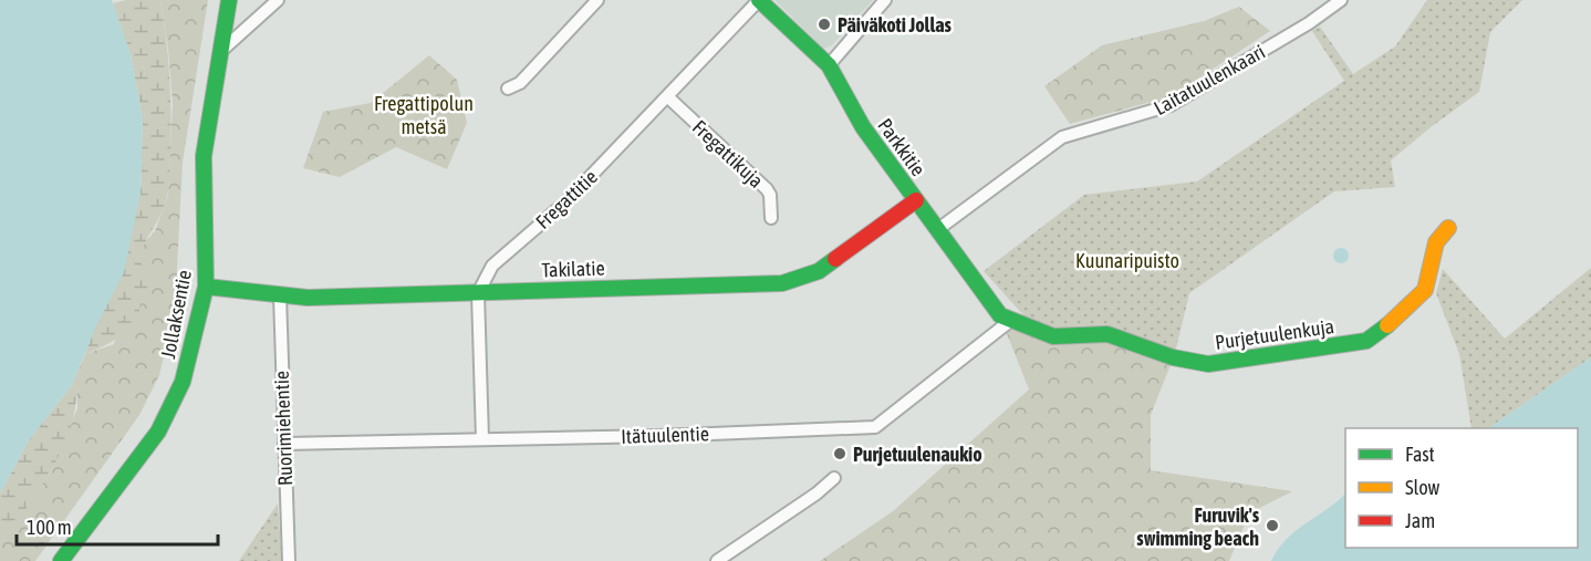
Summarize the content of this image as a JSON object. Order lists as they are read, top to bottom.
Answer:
{
  "streets": {
    "street": [
      "Laitatuulenkaari",
      "Parkkitie",
      "Fregattikuja",
      "Fregattitie",
      "Takilatie",
      "Jollaksentie",
      "Purjetuulenkuja",
      "Ruorimiehentie",
      "Itätuulentie"
    ]
  },
  "crossings": [
    ["Laitatuulenkaari", "Parkkitie"],
    ["Parkkitie", "Fregattitie"],
    ["Parkkitie", "Takilatie"],
    ["Parkkitie", "Purjetuulenkuja"],
    ["Parkkitie", "Itätuulentie"],
    ["Fregattikuja", "Fregattitie"],
    ["Fregattitie", "Takilatie"],
    ["Takilatie", "Jollaksentie"],
    ["Takilatie", "Ruorimiehentie"],
    ["Purjetuulenkuja", "Itätuulentie"],
    ["Ruorimiehentie", "Itätuulentie"]
  ],
  "parks": ["Fregattipolun metsä", "Kuunaripuisto"],
  "places": ["Päiväkoti Jollas", "Purjetuulenaukio", "Furuvik's swimming beach"],
  "legend": ["Fast", "Slow", "Jam"],
  "scale_bar": "100 m"
}
